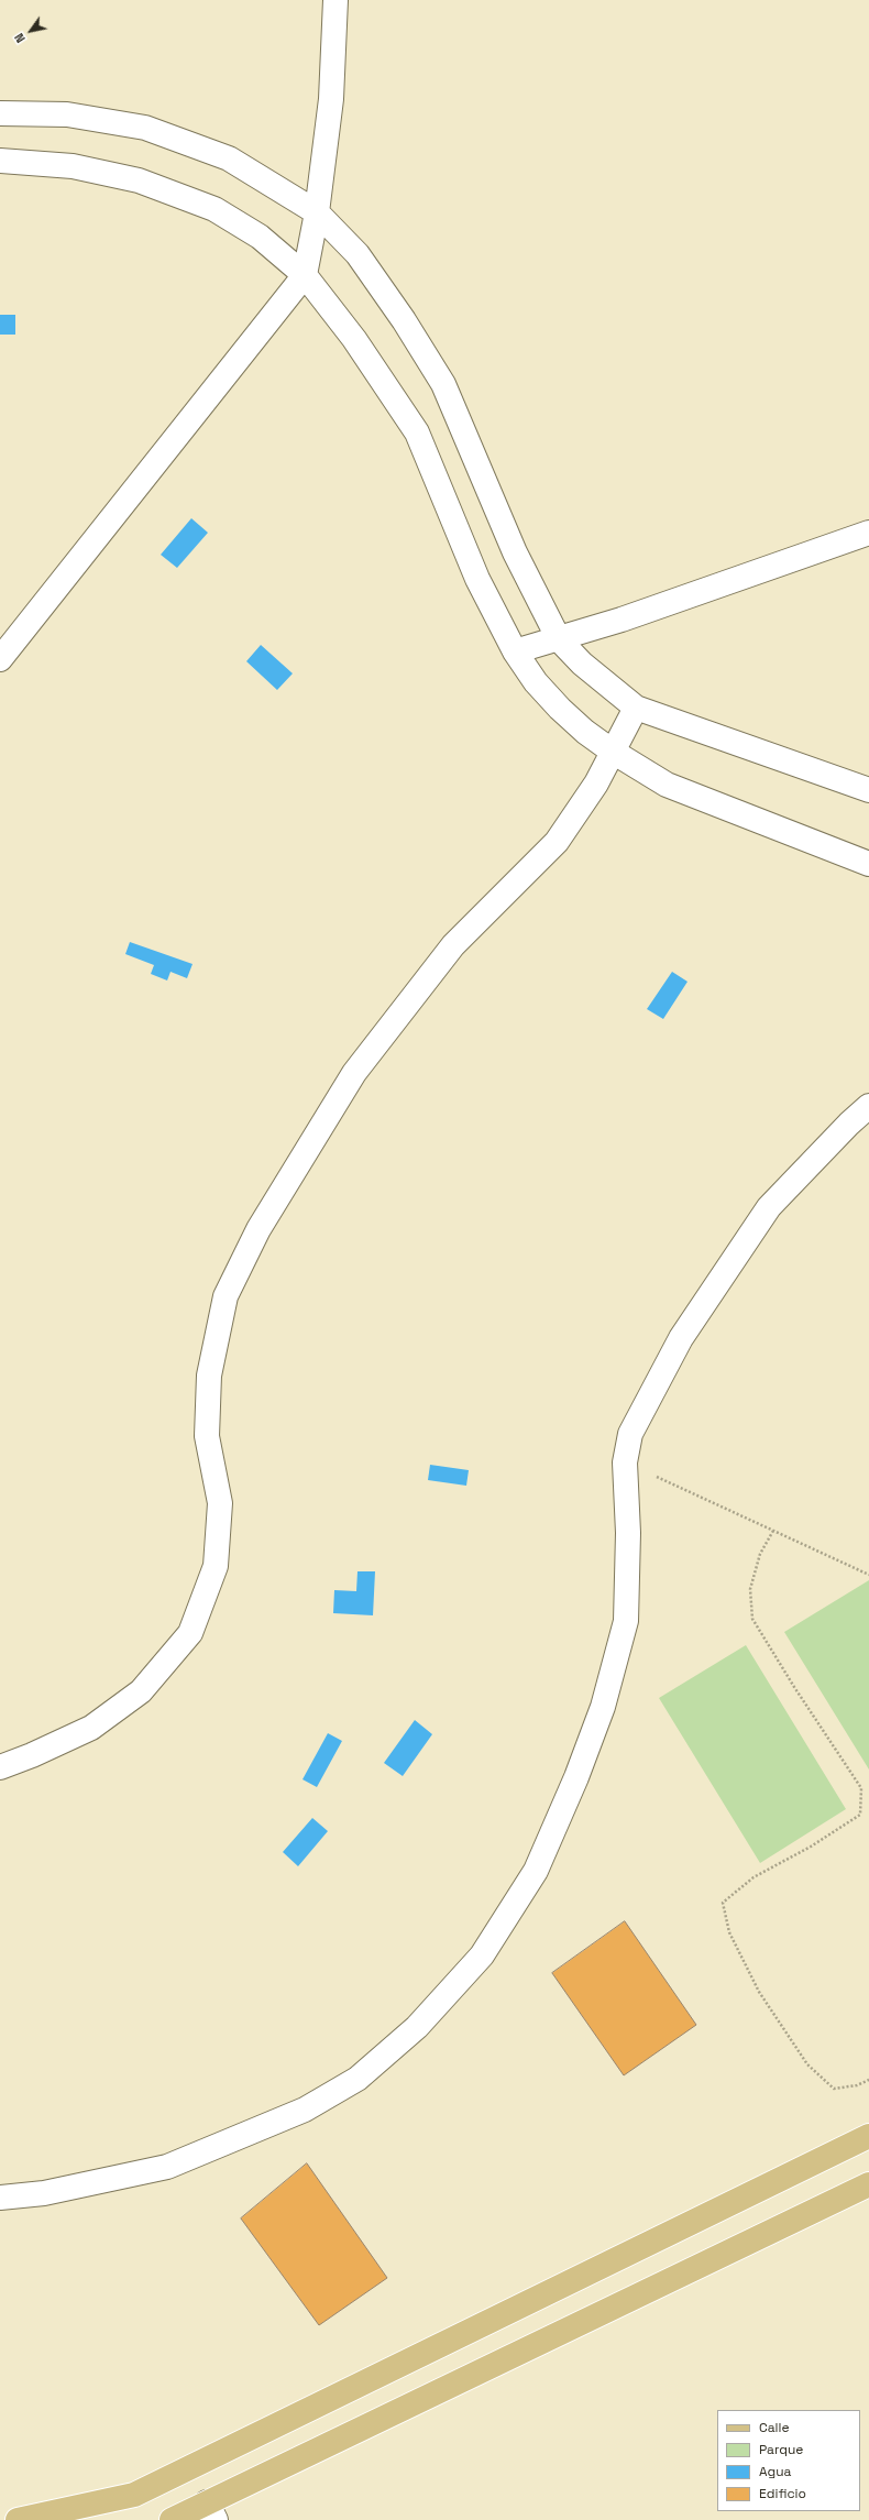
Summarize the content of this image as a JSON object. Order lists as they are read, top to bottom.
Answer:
{
  "legend": [
    "Calle",
    "Parque",
    "Agua",
    "Edificio"
  ],
  "north": "bottom left"
}
